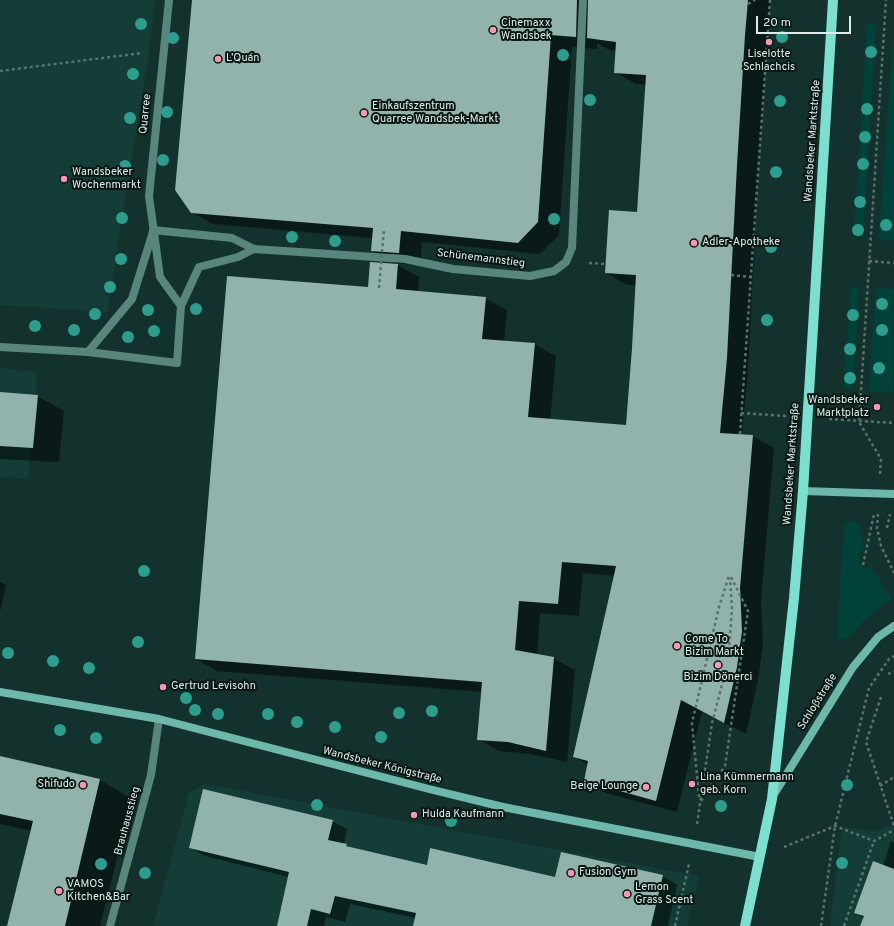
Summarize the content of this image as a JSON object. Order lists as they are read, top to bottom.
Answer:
{
  "streets": {
    "main road": ["Wandsbeker Marktstraße"],
    "street": [
      "Quarree",
      "Schünemannstieg",
      "Schloßstraße",
      "Wandsbeker Königstraße",
      "Brauhausstieg"
    ]
  },
  "crossings": [
    ["Quarree", "Schünemannstieg"],
    ["Wandsbeker Marktstraße", "Schloßstraße"],
    ["Wandsbeker Marktstraße", "Wandsbeker Königstraße"],
    ["Wandsbeker Königstraße", "Brauhausstieg"]
  ],
  "places": [
    "Cinemaxx Wandsbek",
    "Liselotte Schlachcis",
    "L’Quán",
    "Einkaufszentrum Quarree Wandsbek-Markt",
    "Wandsbeker Wochenmarkt",
    "Adler-Apotheke",
    "Wandsbeker Marktplatz",
    "Come To Bizim Markt",
    "Bizim Dönerci",
    "Gertrud Levisohn",
    "Lina Kümmermann geb. Korn",
    "Shifudo",
    "Beige Lounge",
    "Hulda Kaufmann",
    "Fusion Gym",
    "VAMOS Kitchen&Bar",
    "Lemon Grass Scent"
  ],
  "scale_bar": "20 m"
}
